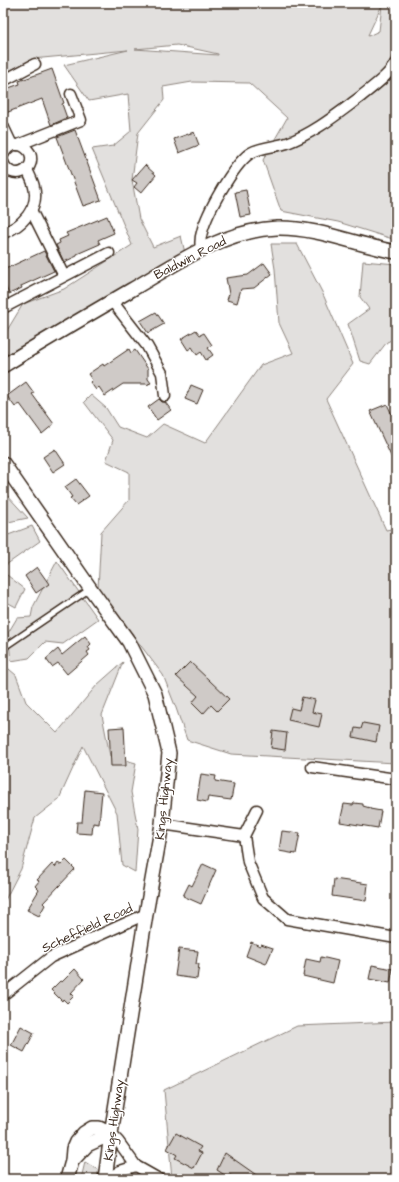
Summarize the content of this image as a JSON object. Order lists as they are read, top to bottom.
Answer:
{
  "streets": {
    "street": ["Baldwin Road", "Kings Highway", "Scheffield Road"]
  },
  "crossings": [
    ["Kings Highway", "Scheffield Road"]
  ]
}
